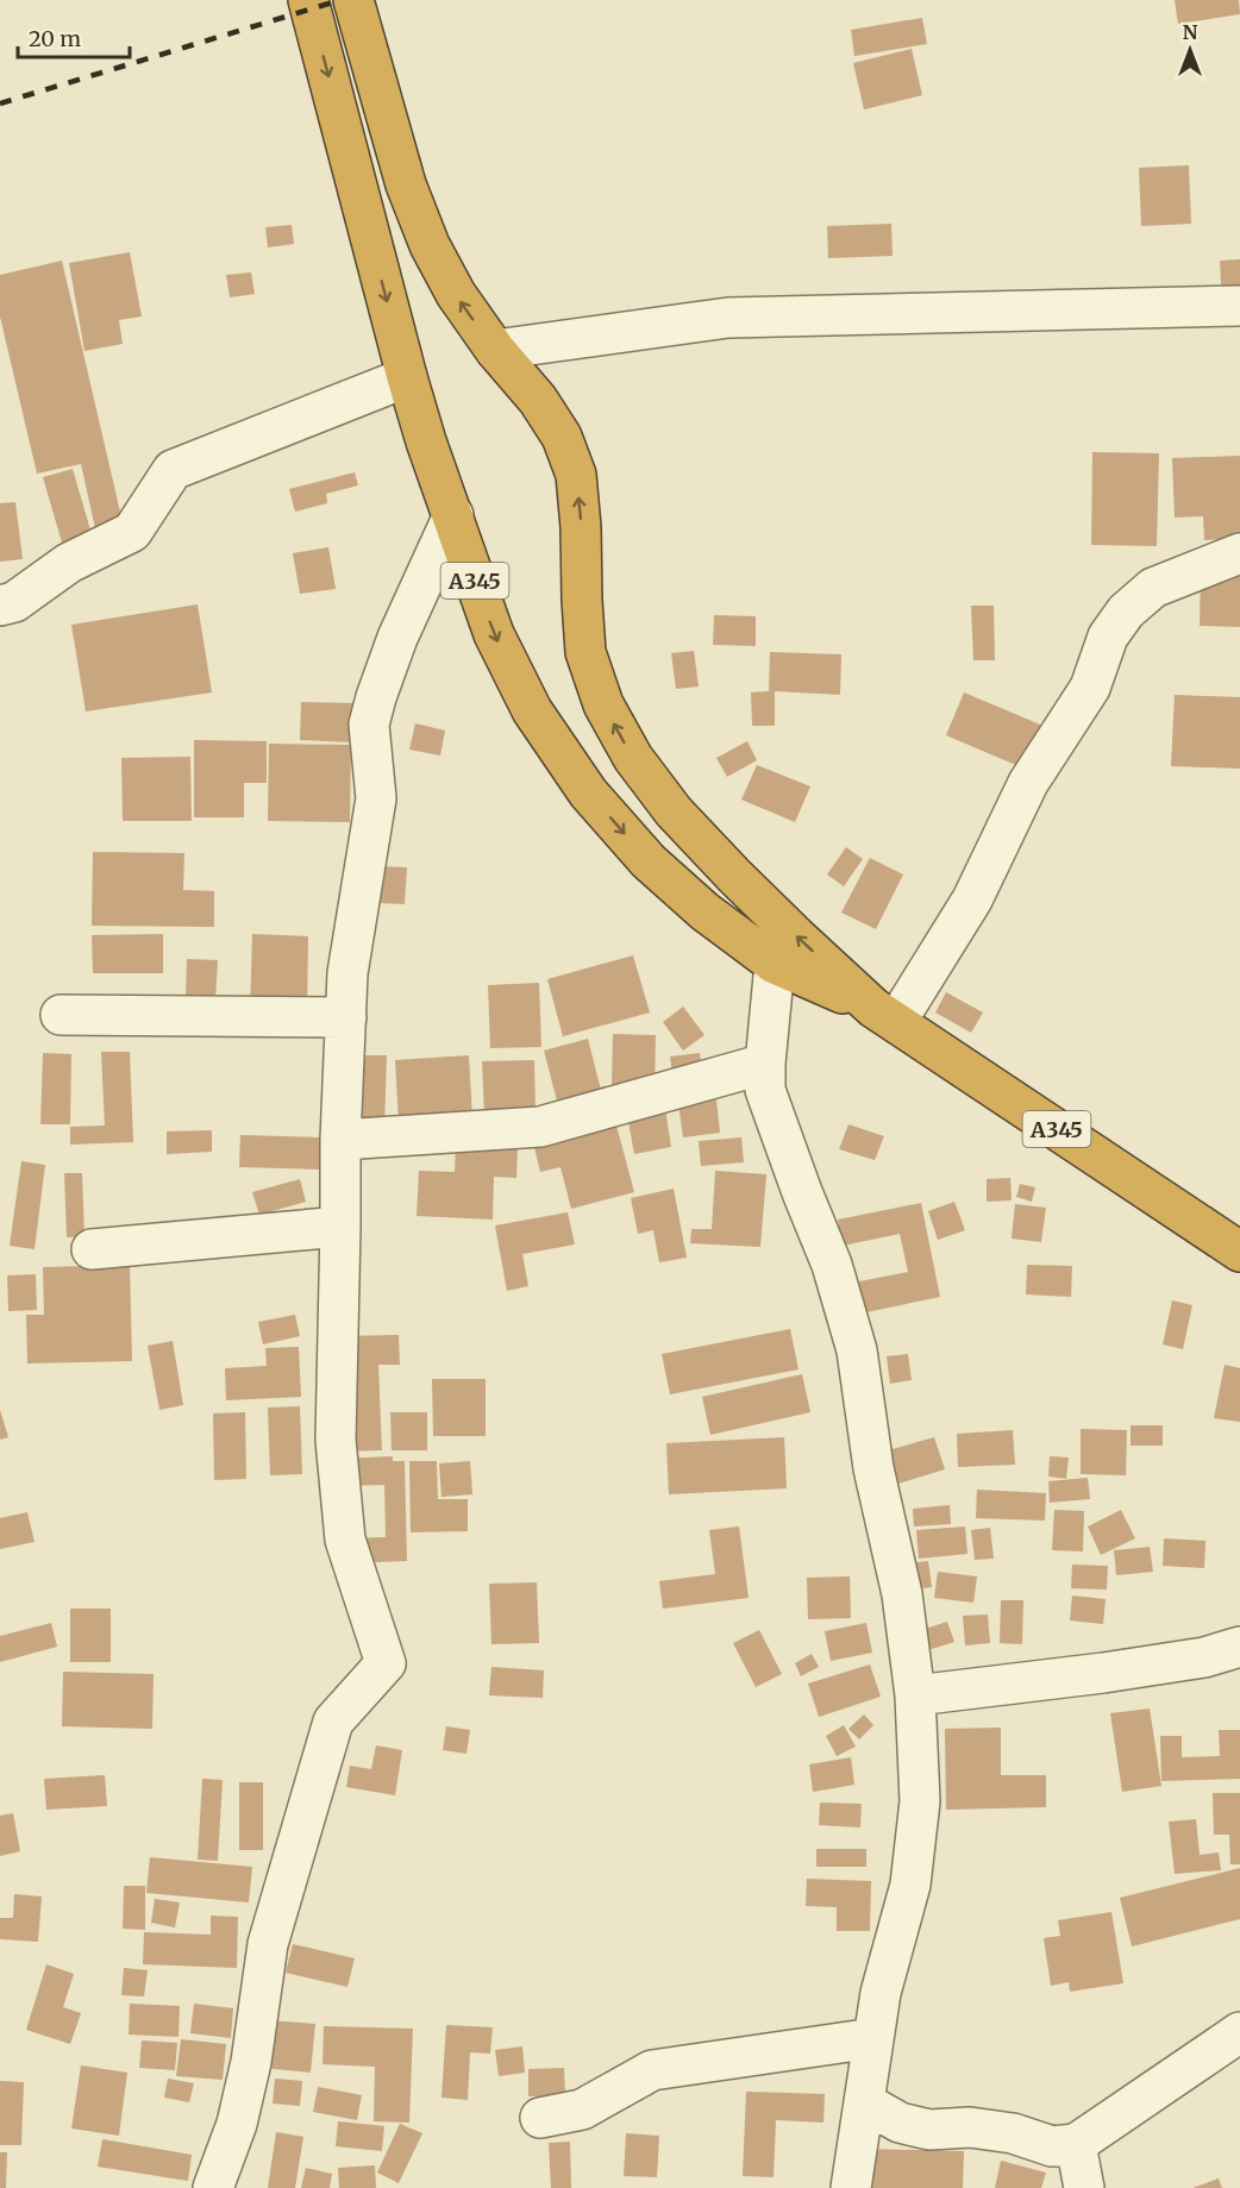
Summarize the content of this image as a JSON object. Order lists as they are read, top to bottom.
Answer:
{
  "streets": {
    "highway": ["A345"]
  },
  "scale_bar": "20 m",
  "north": "top"
}
